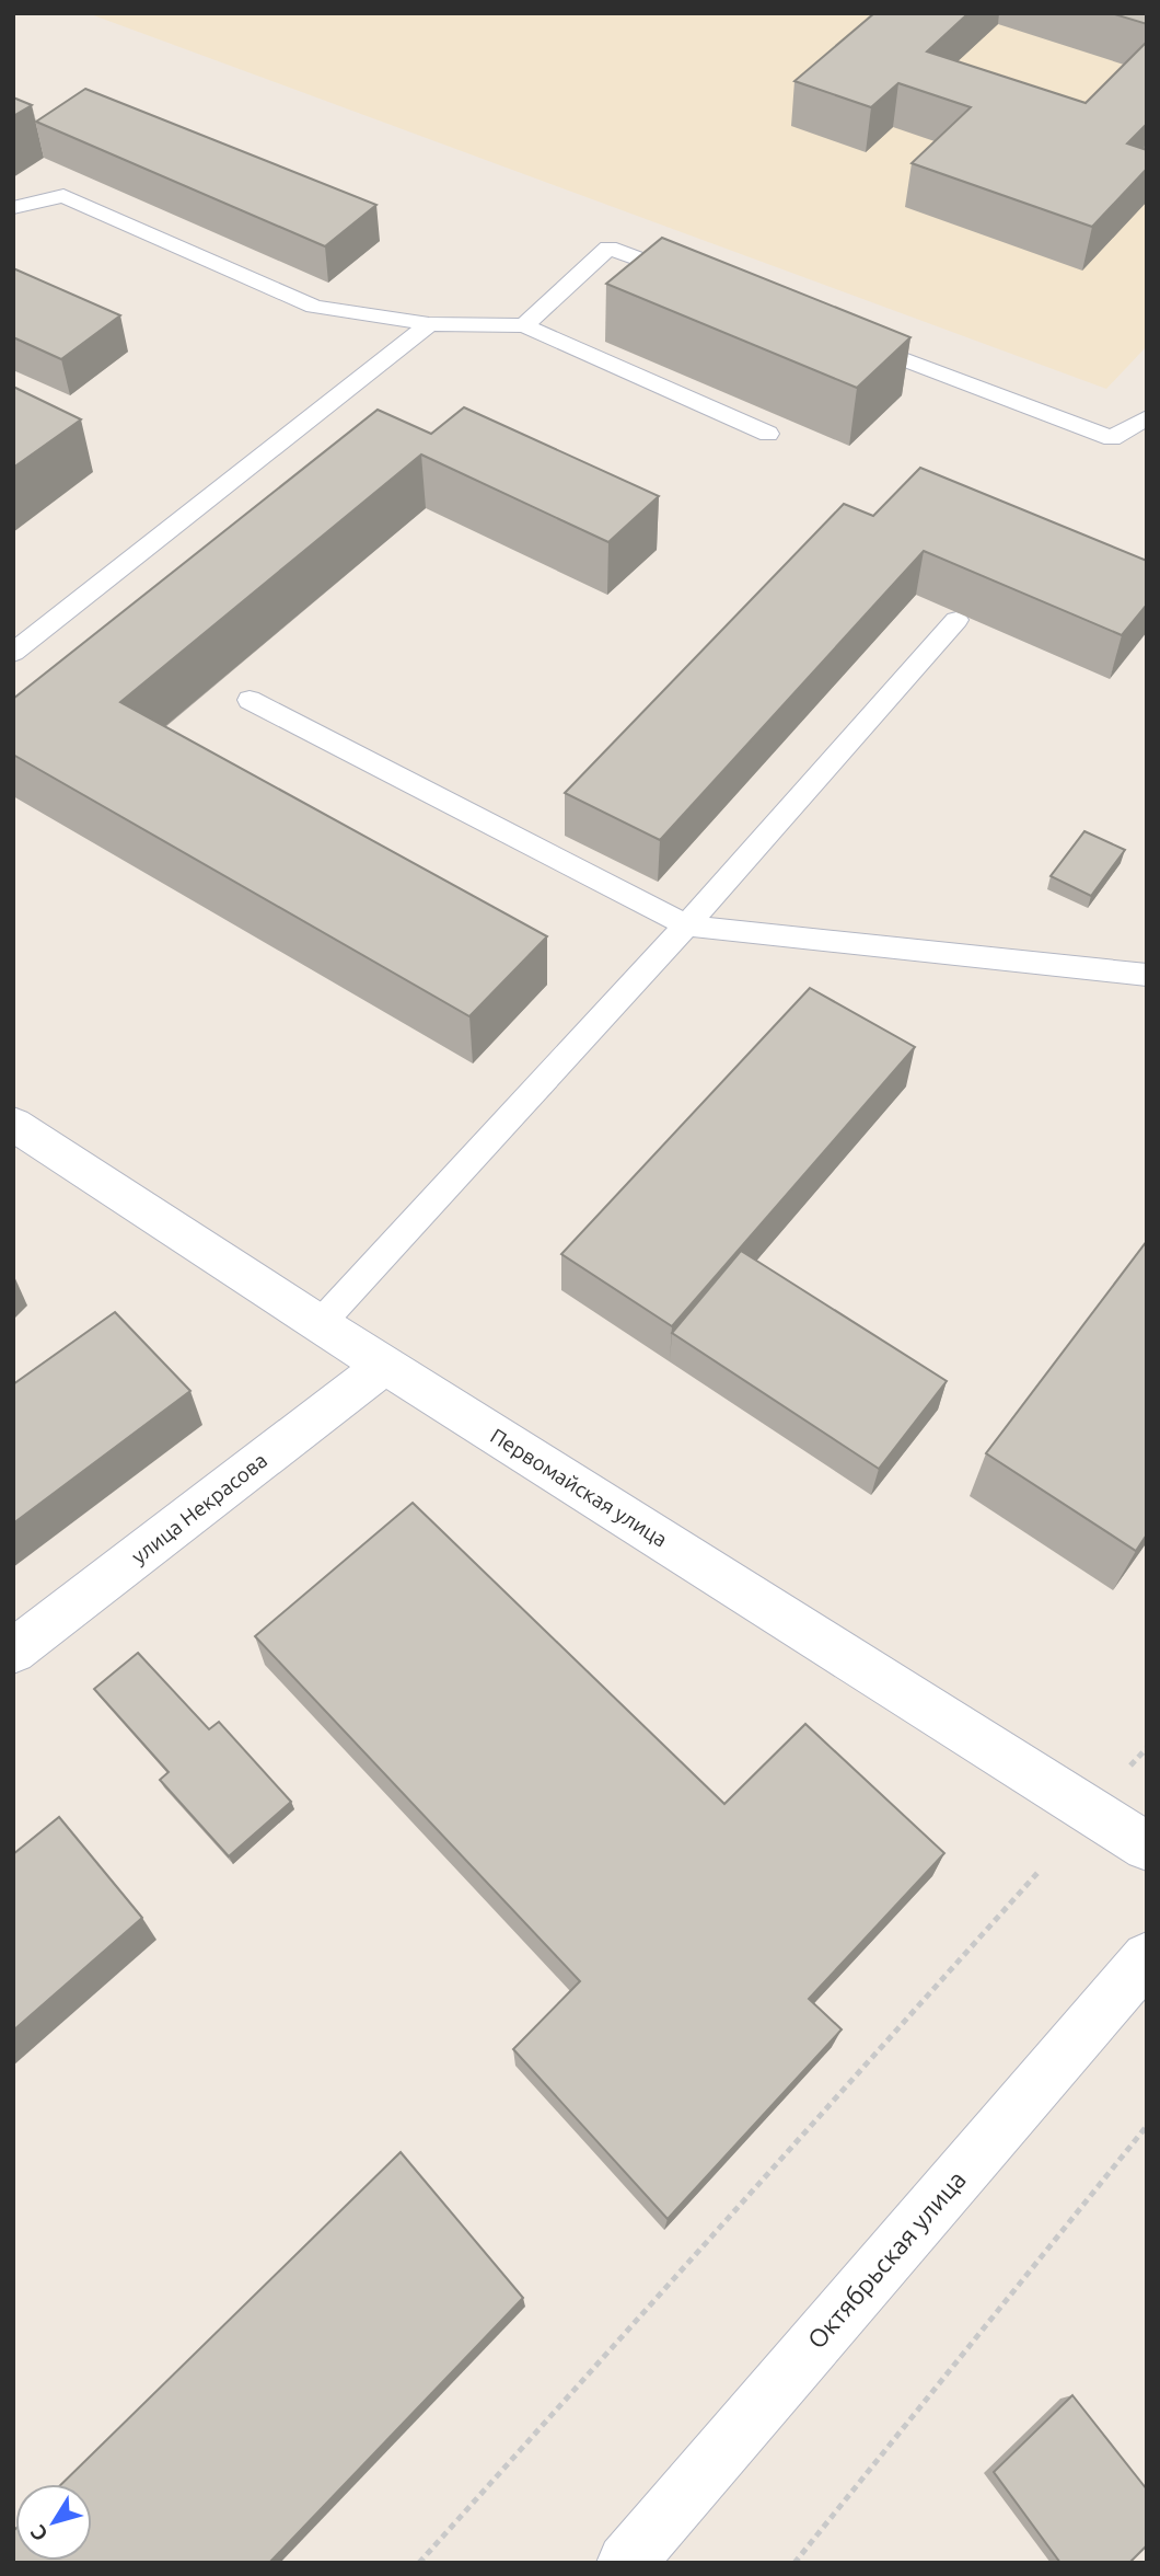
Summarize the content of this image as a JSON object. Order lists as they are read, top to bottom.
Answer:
{
  "streets": {
    "street": ["Первомайская улица", "улица Некрасова", "Октябрьская улица"]
  },
  "crossings": [
    ["Первомайская улица", "улица Некрасова"]
  ],
  "north": "bottom left"
}
